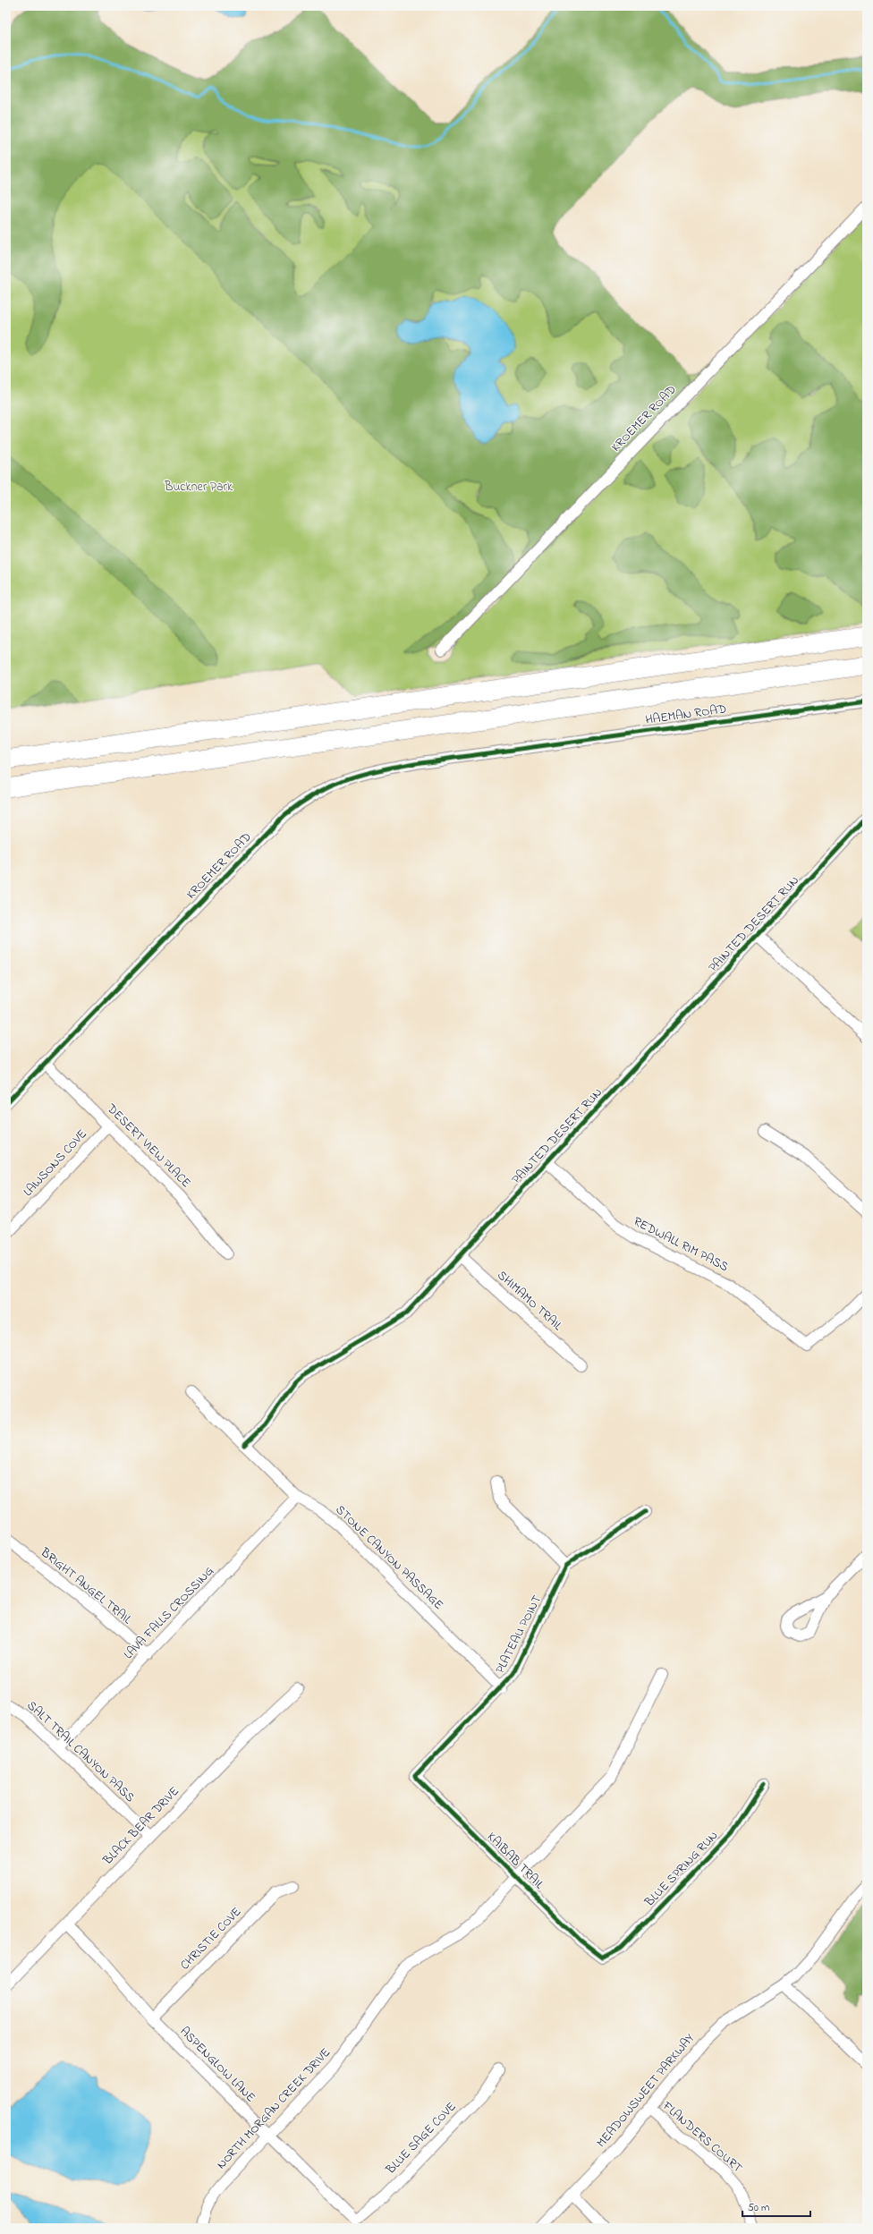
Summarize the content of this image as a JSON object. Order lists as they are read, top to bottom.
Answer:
{
  "streets": {
    "street": [
      "KROEMER ROAD",
      "HAEMAN ROAD",
      "PAINTED DESERT RUN",
      "DESERT VIEW PLACE",
      "LAWSONS COVE",
      "REDWALL RIM PASS",
      "SHIMAMO TRAIL",
      "STONE CANYON PASSAGE",
      "BRIGHT ANGEL TRAIL",
      "LAVA FALLS CROSSING",
      "PLATEAU POINT",
      "SALT TRAIL CANYON PASS",
      "BLACK BEAR DRIVE",
      "KAIBAB TRAIL",
      "BLUE SPRING RUN",
      "CHRISTIE COVE",
      "ASPENGLOW LANE",
      "MEADOWSWEET PARKWAY",
      "NORTH MORGAN CREEK DRIVE",
      "FLANDERS COURT",
      "BLUE SAGE COVE"
    ]
  },
  "crossings": [
    ["KROEMER ROAD", "HAEMAN ROAD"],
    ["KROEMER ROAD", "DESERT VIEW PLACE"],
    ["PAINTED DESERT RUN", "REDWALL RIM PASS"],
    ["PAINTED DESERT RUN", "SHIMAMO TRAIL"],
    ["PAINTED DESERT RUN", "STONE CANYON PASSAGE"],
    ["DESERT VIEW PLACE", "LAWSONS COVE"],
    ["STONE CANYON PASSAGE", "LAVA FALLS CROSSING"],
    ["STONE CANYON PASSAGE", "PLATEAU POINT"],
    ["BRIGHT ANGEL TRAIL", "LAVA FALLS CROSSING"],
    ["LAVA FALLS CROSSING", "SALT TRAIL CANYON PASS"],
    ["PLATEAU POINT", "KAIBAB TRAIL"],
    ["SALT TRAIL CANYON PASS", "BLACK BEAR DRIVE"],
    ["BLACK BEAR DRIVE", "ASPENGLOW LANE"],
    ["KAIBAB TRAIL", "BLUE SPRING RUN"],
    ["KAIBAB TRAIL", "NORTH MORGAN CREEK DRIVE"],
    ["CHRISTIE COVE", "ASPENGLOW LANE"],
    ["ASPENGLOW LANE", "NORTH MORGAN CREEK DRIVE"],
    ["ASPENGLOW LANE", "BLUE SAGE COVE"],
    ["MEADOWSWEET PARKWAY", "FLANDERS COURT"]
  ],
  "parks": ["Buckner Park"],
  "scale_bar": "50 m"
}
